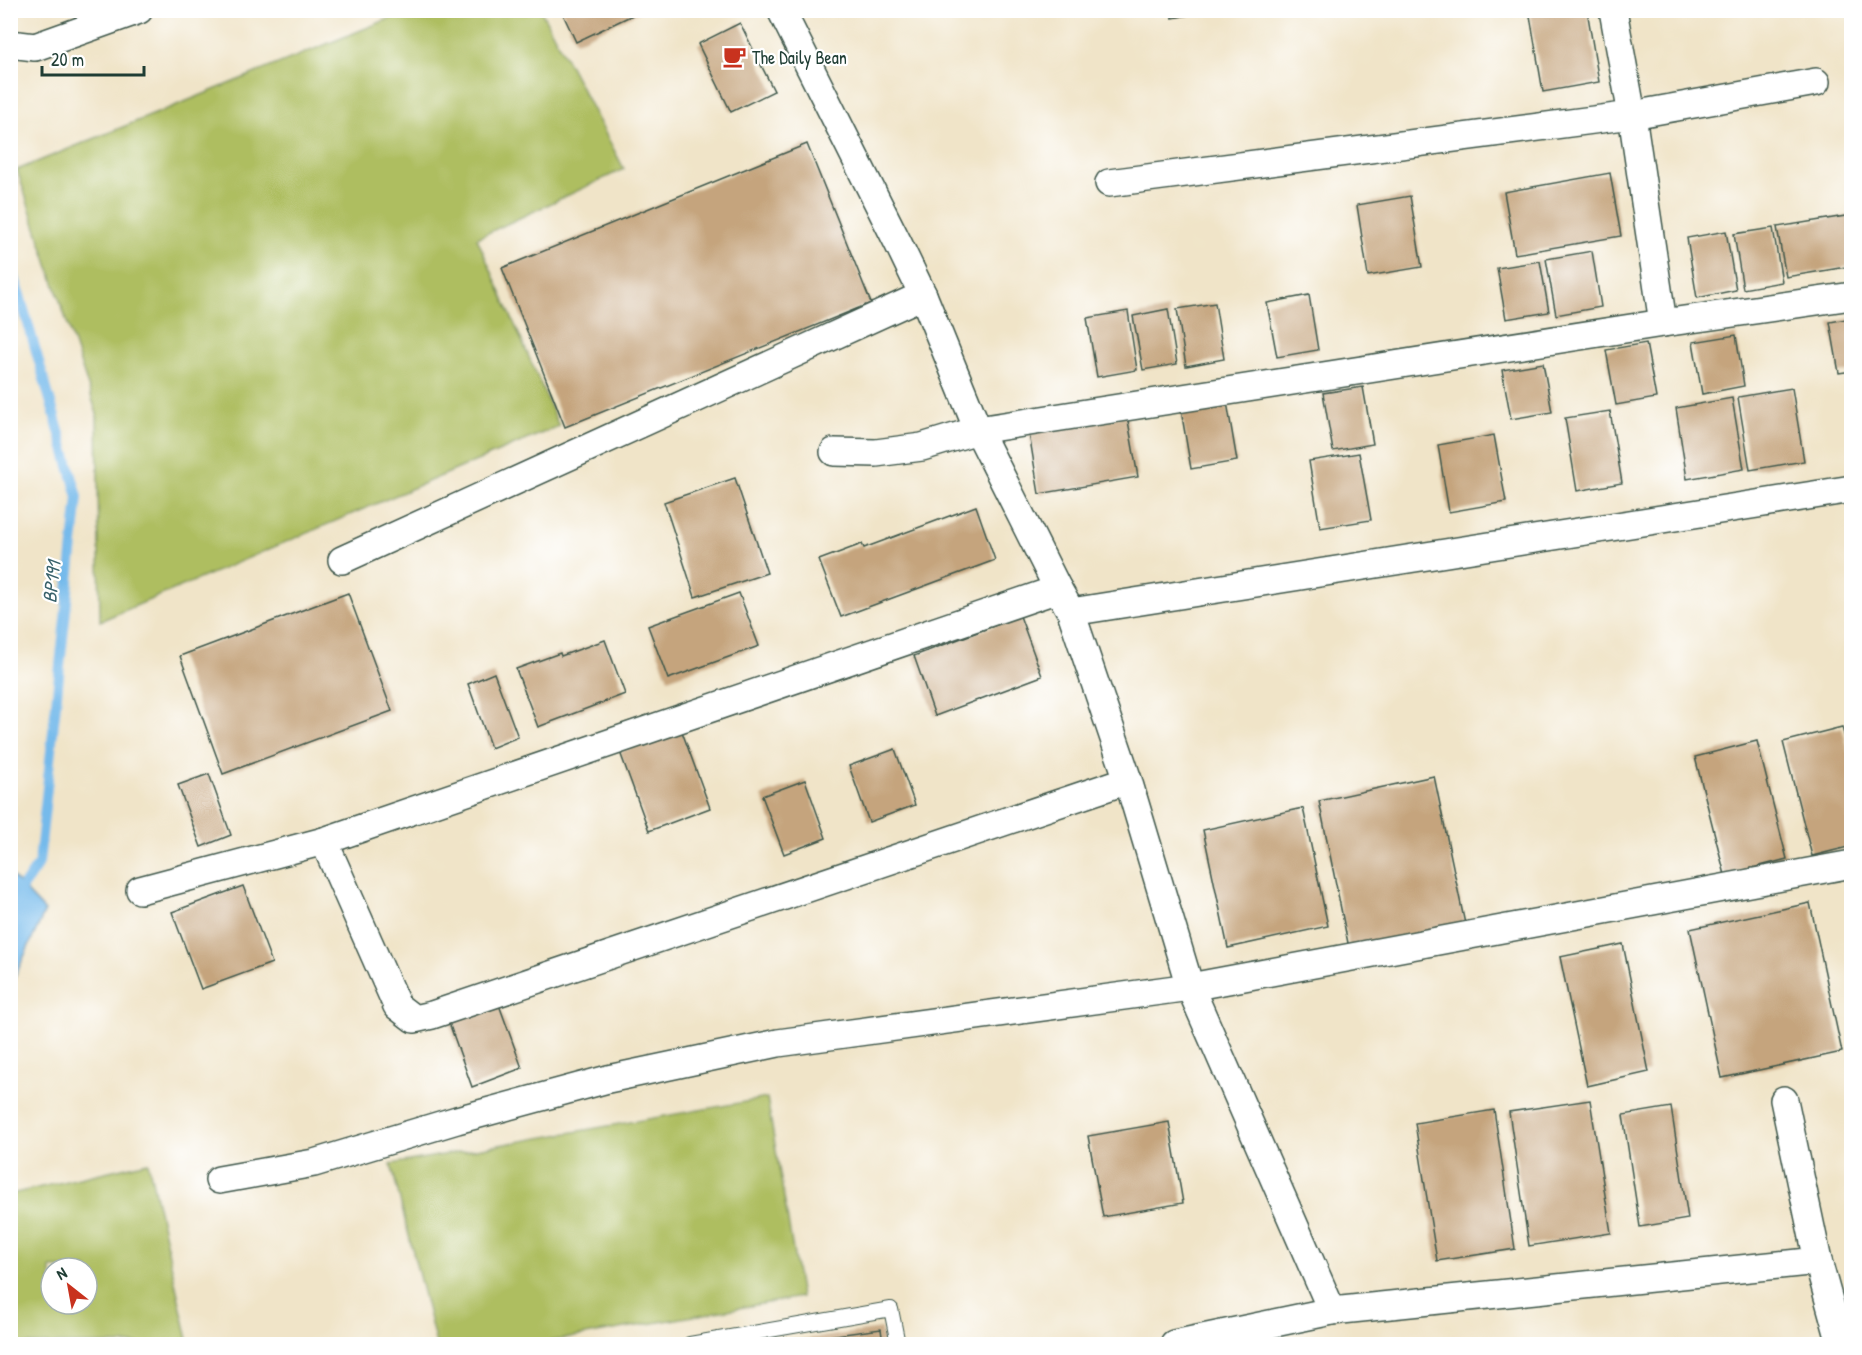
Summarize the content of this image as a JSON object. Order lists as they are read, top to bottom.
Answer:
{
  "water": ["BP191"],
  "places": {
    "cafe": ["The Daily Bean"]
  },
  "scale_bar": "20 m",
  "north": "top left"
}
